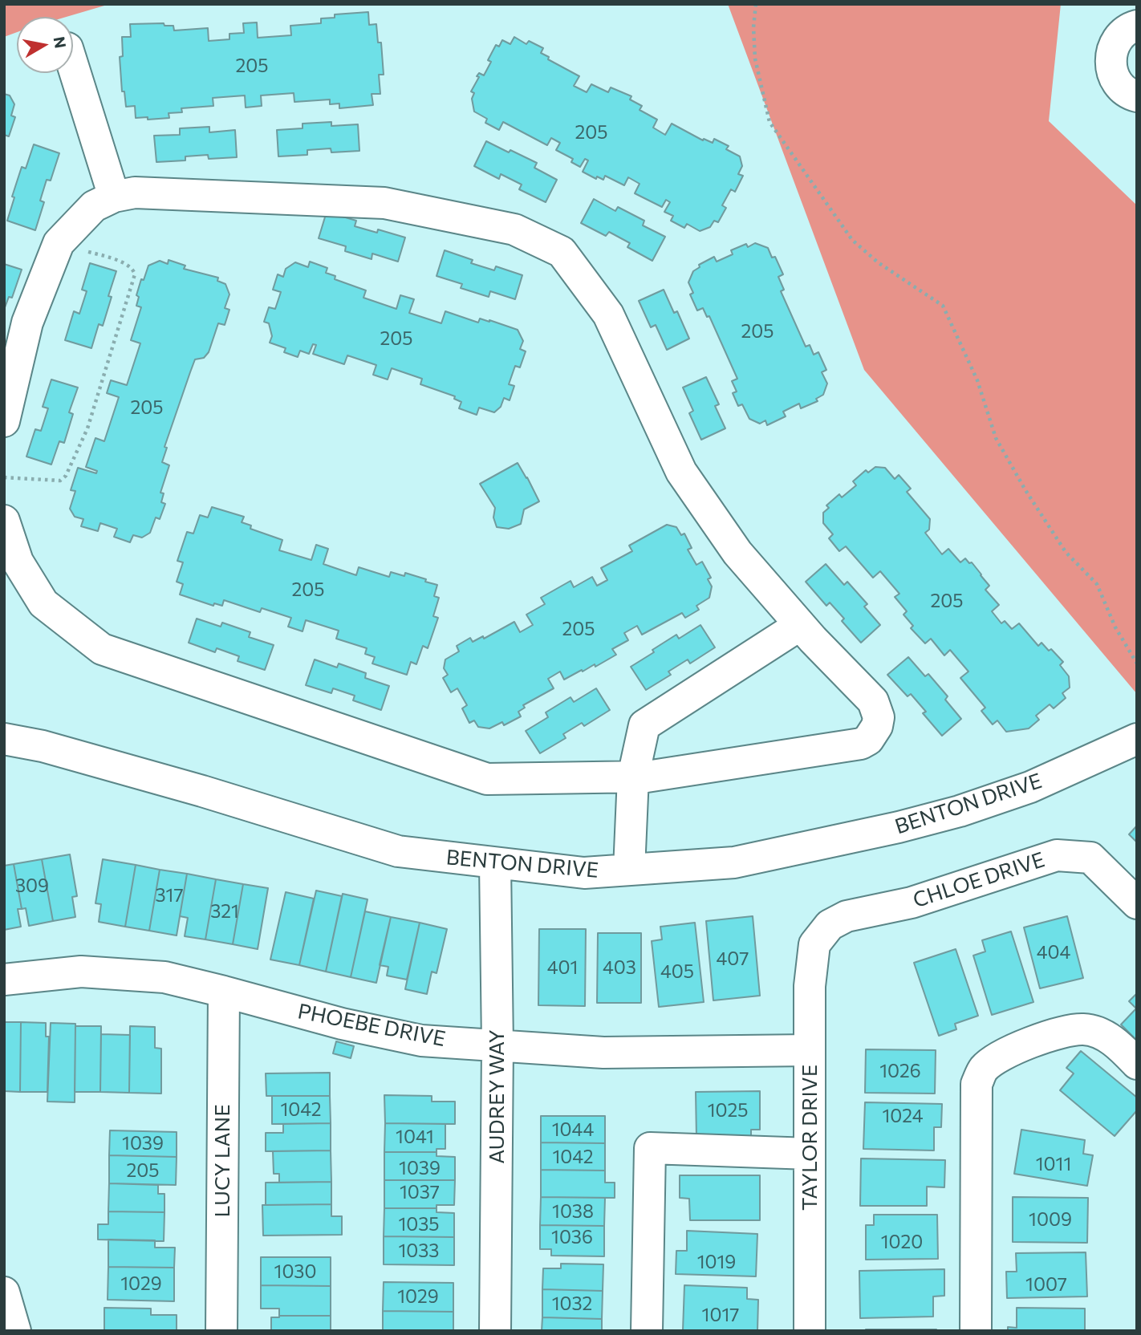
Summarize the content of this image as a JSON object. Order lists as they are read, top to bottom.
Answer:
{
  "streets": {
    "street": [
      "BENTON DRIVE",
      "CHLOE DRIVE",
      "PHOEBE DRIVE",
      "AUDREY WAY",
      "TAYLOR DRIVE",
      "LUCY LANE"
    ]
  },
  "crossings": [
    ["BENTON DRIVE", "AUDREY WAY"],
    ["CHLOE DRIVE", "TAYLOR DRIVE"],
    ["PHOEBE DRIVE", "AUDREY WAY"],
    ["PHOEBE DRIVE", "TAYLOR DRIVE"],
    ["PHOEBE DRIVE", "LUCY LANE"]
  ],
  "house_numbers": [
    "205",
    "205",
    "205",
    "205",
    "205",
    "205",
    "205",
    "205",
    "309",
    "317",
    "321",
    "404",
    "407",
    "401",
    "403",
    "405",
    "1026",
    "1042",
    "1025",
    "1024",
    "1044",
    "1041",
    "1039",
    "1042",
    "1011",
    "1039",
    "205",
    "1037",
    "1038",
    "1009",
    "1035",
    "1036",
    "1020",
    "1033",
    "1019",
    "1030",
    "1029",
    "1007",
    "1029",
    "1032",
    "1017"
  ],
  "north": "right"
}
